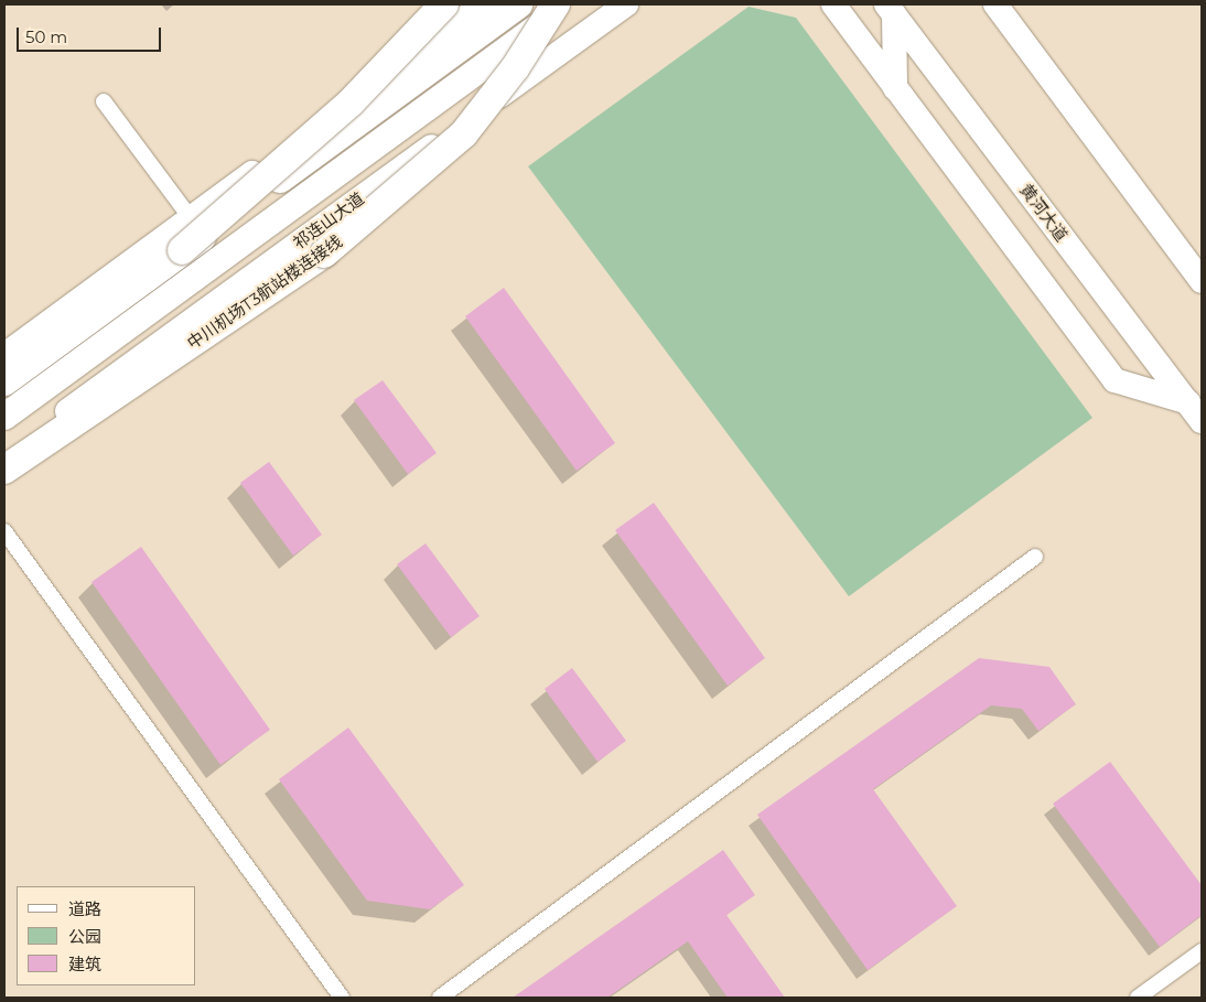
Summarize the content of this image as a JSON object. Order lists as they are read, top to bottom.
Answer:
{
  "streets": {
    "highway": ["中川机场T3航站楼连接线"],
    "main road": ["黄河大道", "祁连山大道"]
  },
  "legend": ["道路", "公园", "建筑"],
  "scale_bar": "50 m"
}
